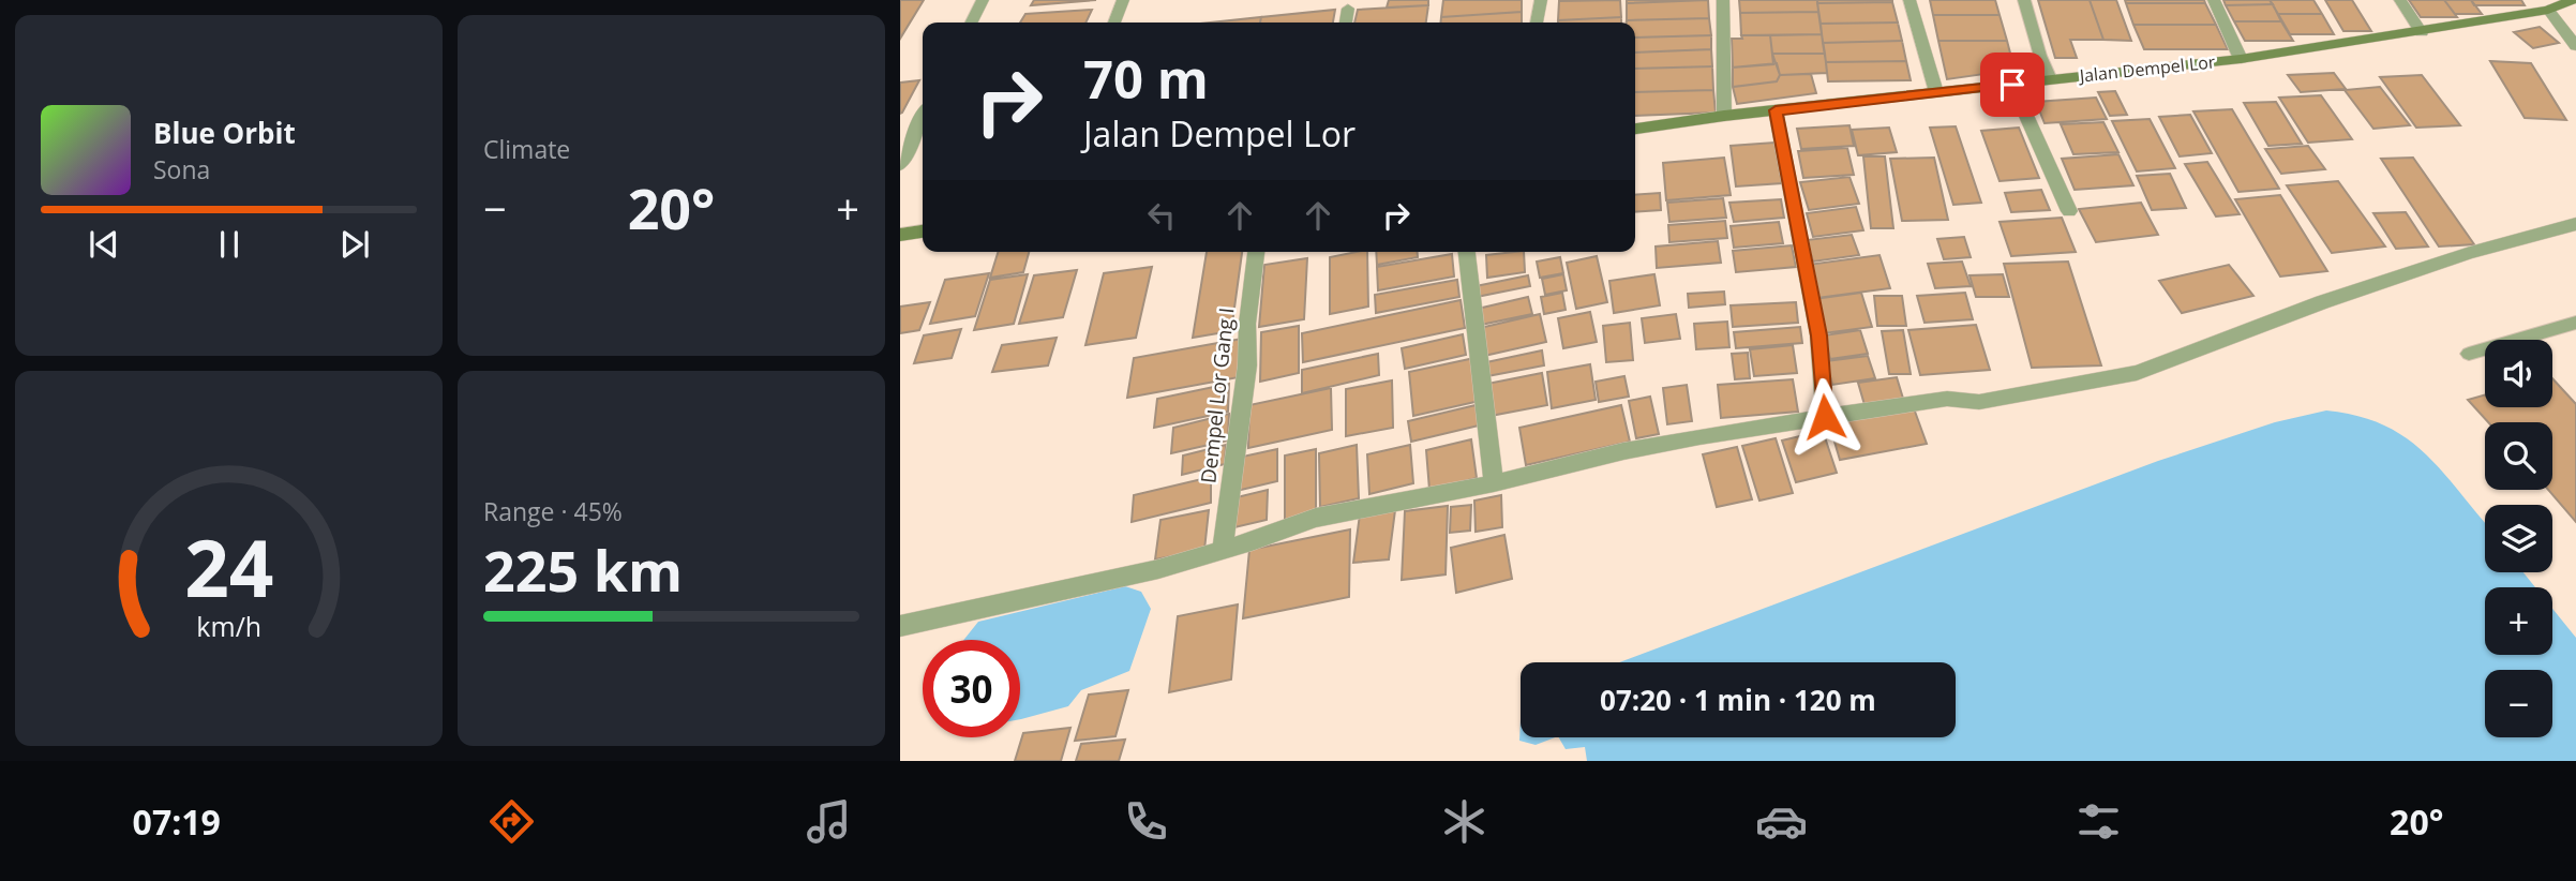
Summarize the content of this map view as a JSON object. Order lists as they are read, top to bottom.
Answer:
{
  "streets": {
    "street": ["Jalan Dempel Lor", "Dempel Lor Gang I"]
  },
  "page": {
    "tile": [
      "Climate",
      ["Range · 45%", "225 km"]
    ],
    "turn": ["70 m", "Jalan Dempel Lor"],
    "song": ["Blue Orbit", "Sona"],
    "heat": ["−", "20°", "+"],
    "map_buttons": ["+", "−"],
    "limit": "30",
    "trip": "07:20 · 1 min · 120 m",
    "tabs": ["07:19", "20°"],
    "gauge": ["24", "km/h"]
  }
}
